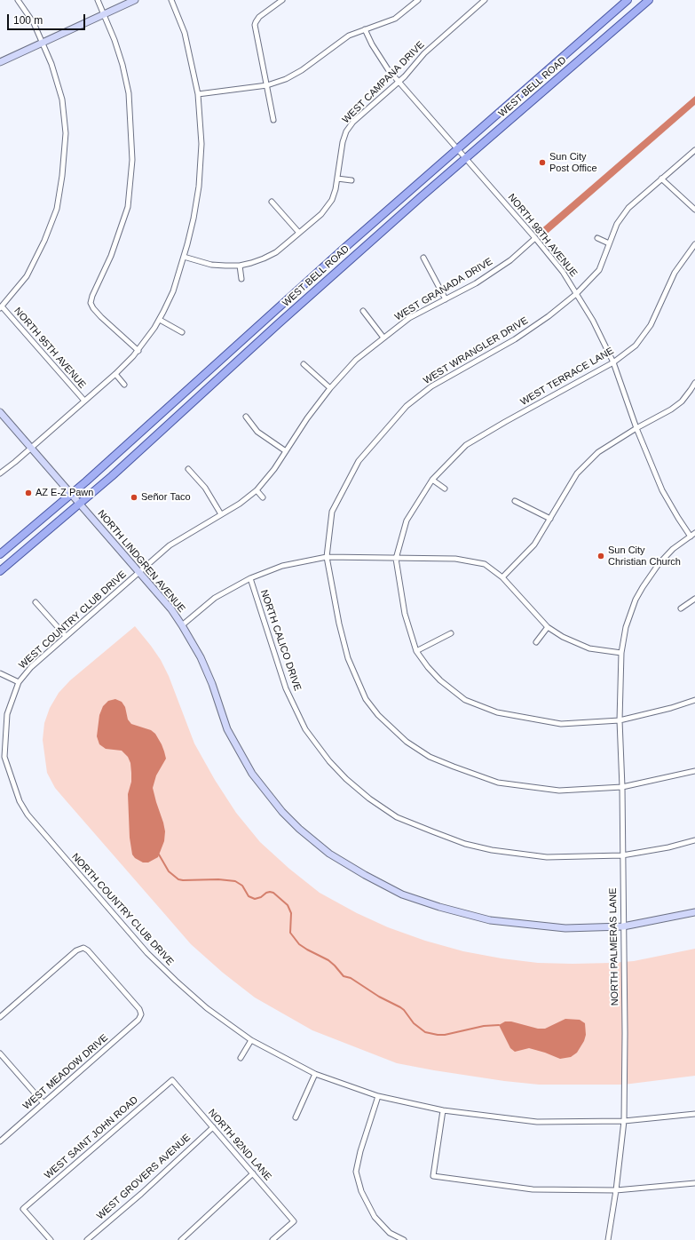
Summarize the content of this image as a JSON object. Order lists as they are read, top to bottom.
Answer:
{
  "streets": {
    "main road": ["WEST BELL ROAD"],
    "street": [
      "WEST CAMPANA DRIVE",
      "NORTH 98TH AVENUE",
      "WEST GRANADA DRIVE",
      "NORTH 95TH AVENUE",
      "WEST WRANGLER DRIVE",
      "WEST TERRACE LANE",
      "NORTH LINDGREN AVENUE",
      "WEST COUNTRY CLUB DRIVE",
      "NORTH CALICO DRIVE",
      "NORTH COUNTRY CLUB DRIVE",
      "NORTH PALMERAS LANE",
      "WEST MEADOW DRIVE",
      "WEST SAINT JOHN ROAD",
      "NORTH 92ND LANE",
      "WEST GROVERS AVENUE"
    ]
  },
  "crossings": [
    ["WEST CAMPANA DRIVE", "NORTH 98TH AVENUE"],
    ["WEST BELL ROAD", "NORTH 98TH AVENUE"],
    ["WEST BELL ROAD", "NORTH LINDGREN AVENUE"],
    ["NORTH 98TH AVENUE", "WEST GRANADA DRIVE"],
    ["NORTH 98TH AVENUE", "WEST WRANGLER DRIVE"],
    ["NORTH 98TH AVENUE", "WEST TERRACE LANE"],
    ["NORTH 98TH AVENUE", "NORTH PALMERAS LANE"],
    ["WEST GRANADA DRIVE", "NORTH LINDGREN AVENUE"],
    ["WEST GRANADA DRIVE", "WEST COUNTRY CLUB DRIVE"],
    ["WEST WRANGLER DRIVE", "NORTH PALMERAS LANE"],
    ["NORTH LINDGREN AVENUE", "WEST COUNTRY CLUB DRIVE"],
    ["NORTH LINDGREN AVENUE", "NORTH PALMERAS LANE"],
    ["WEST COUNTRY CLUB DRIVE", "NORTH COUNTRY CLUB DRIVE"],
    ["NORTH CALICO DRIVE", "NORTH PALMERAS LANE"],
    ["NORTH COUNTRY CLUB DRIVE", "NORTH PALMERAS LANE"],
    ["WEST SAINT JOHN ROAD", "NORTH 92ND LANE"],
    ["NORTH 92ND LANE", "WEST GROVERS AVENUE"]
  ],
  "places": [
    "Sun City Post Office",
    "AZ E-Z Pawn",
    "Señor Taco",
    "Sun City Christian Church"
  ],
  "scale_bar": "100 m"
}
